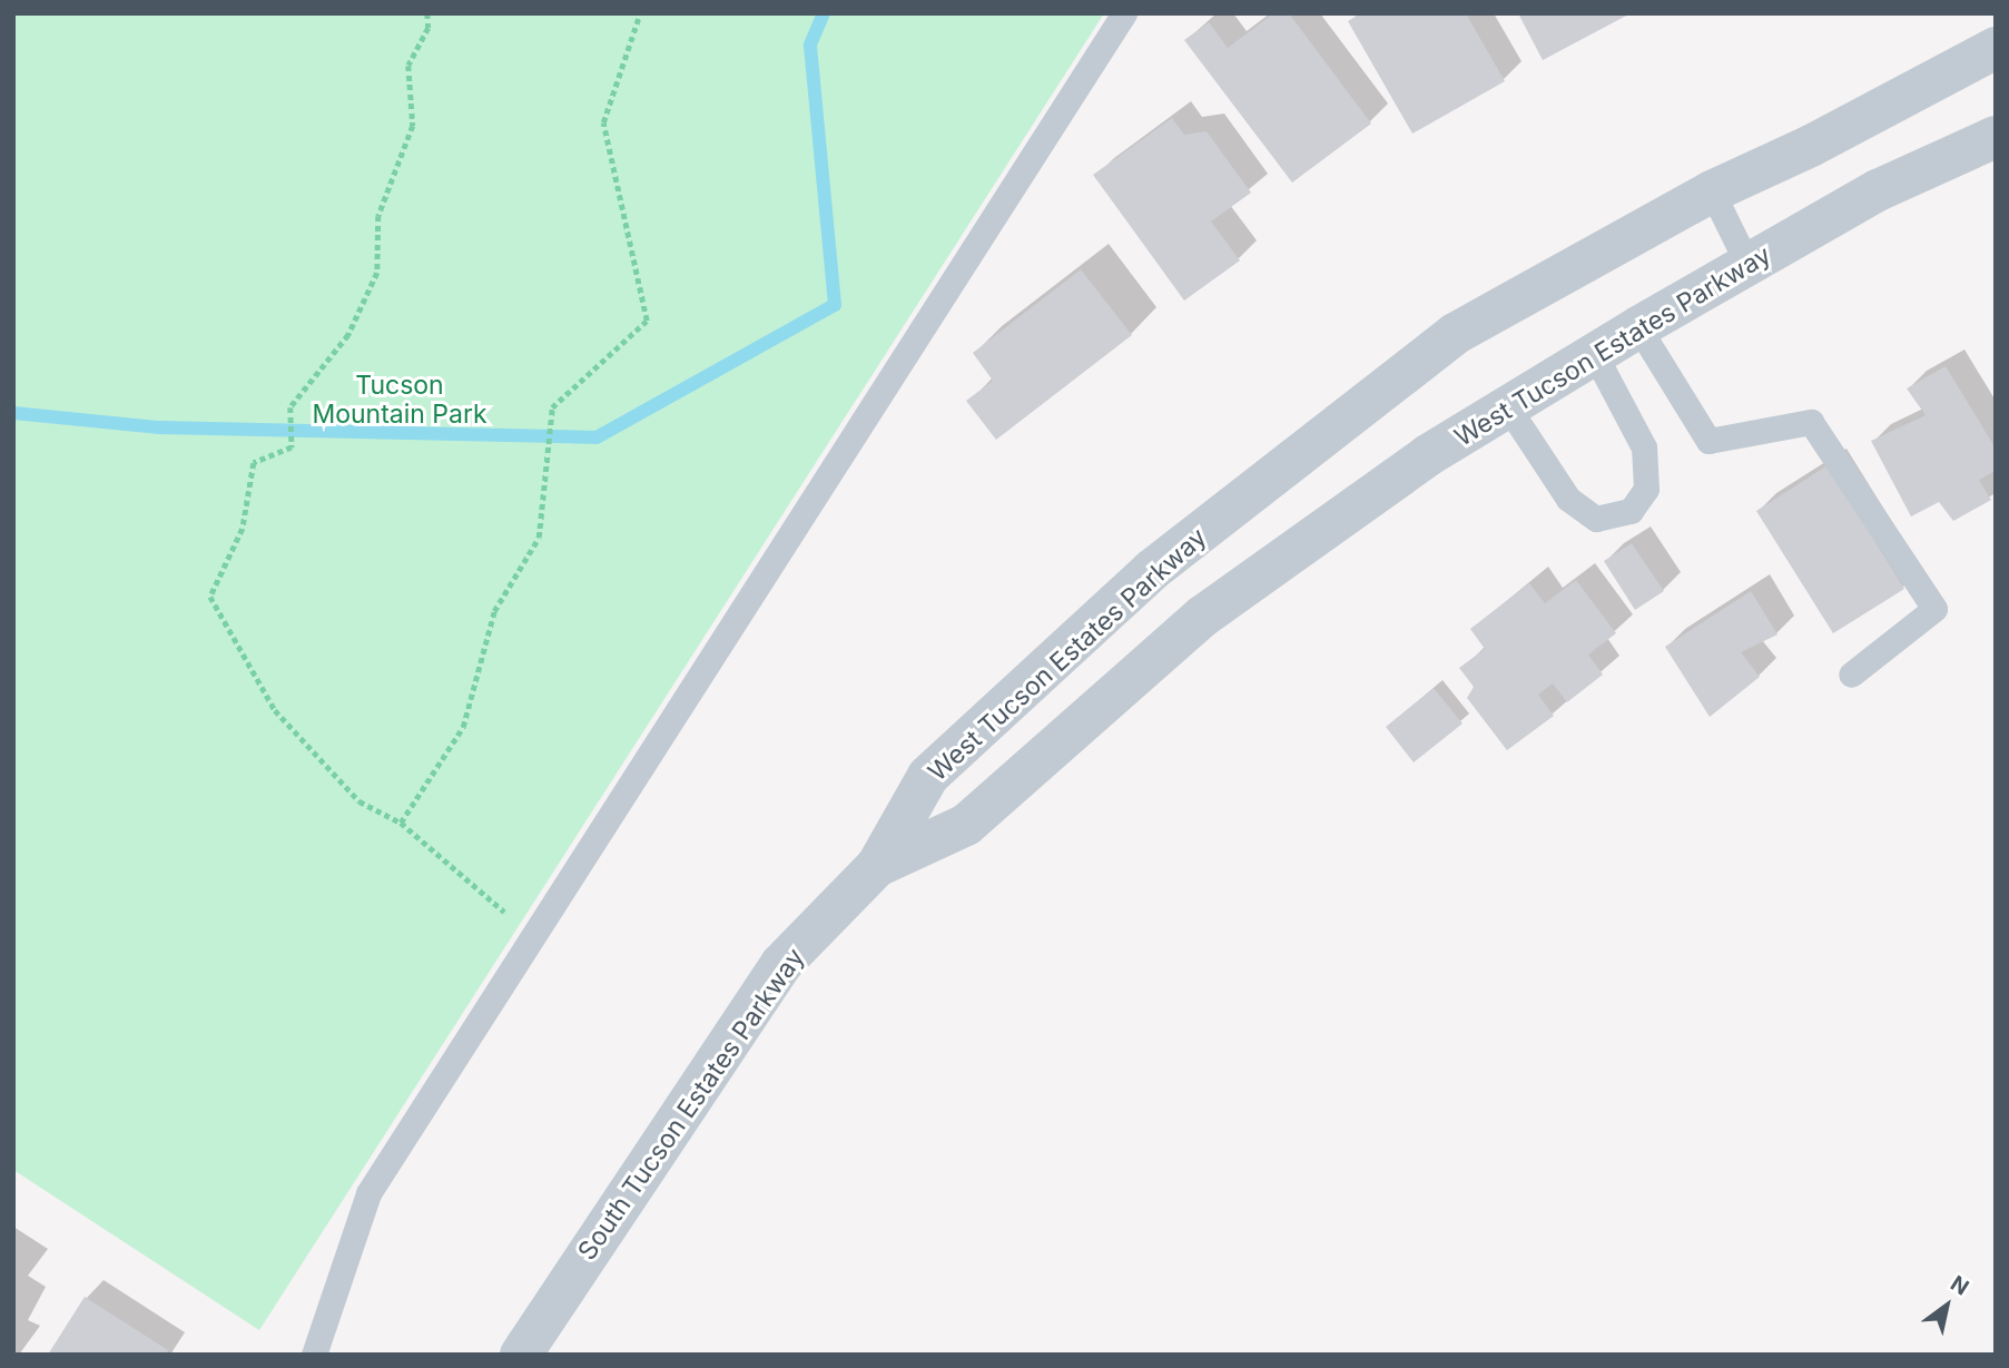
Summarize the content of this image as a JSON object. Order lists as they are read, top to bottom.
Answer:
{
  "streets": {
    "street": ["West Tucson Estates Parkway", "South Tucson Estates Parkway"]
  },
  "crossings": [
    ["West Tucson Estates Parkway", "South Tucson Estates Parkway"]
  ],
  "parks": ["Tucson Mountain Park"],
  "north": "top right"
}
